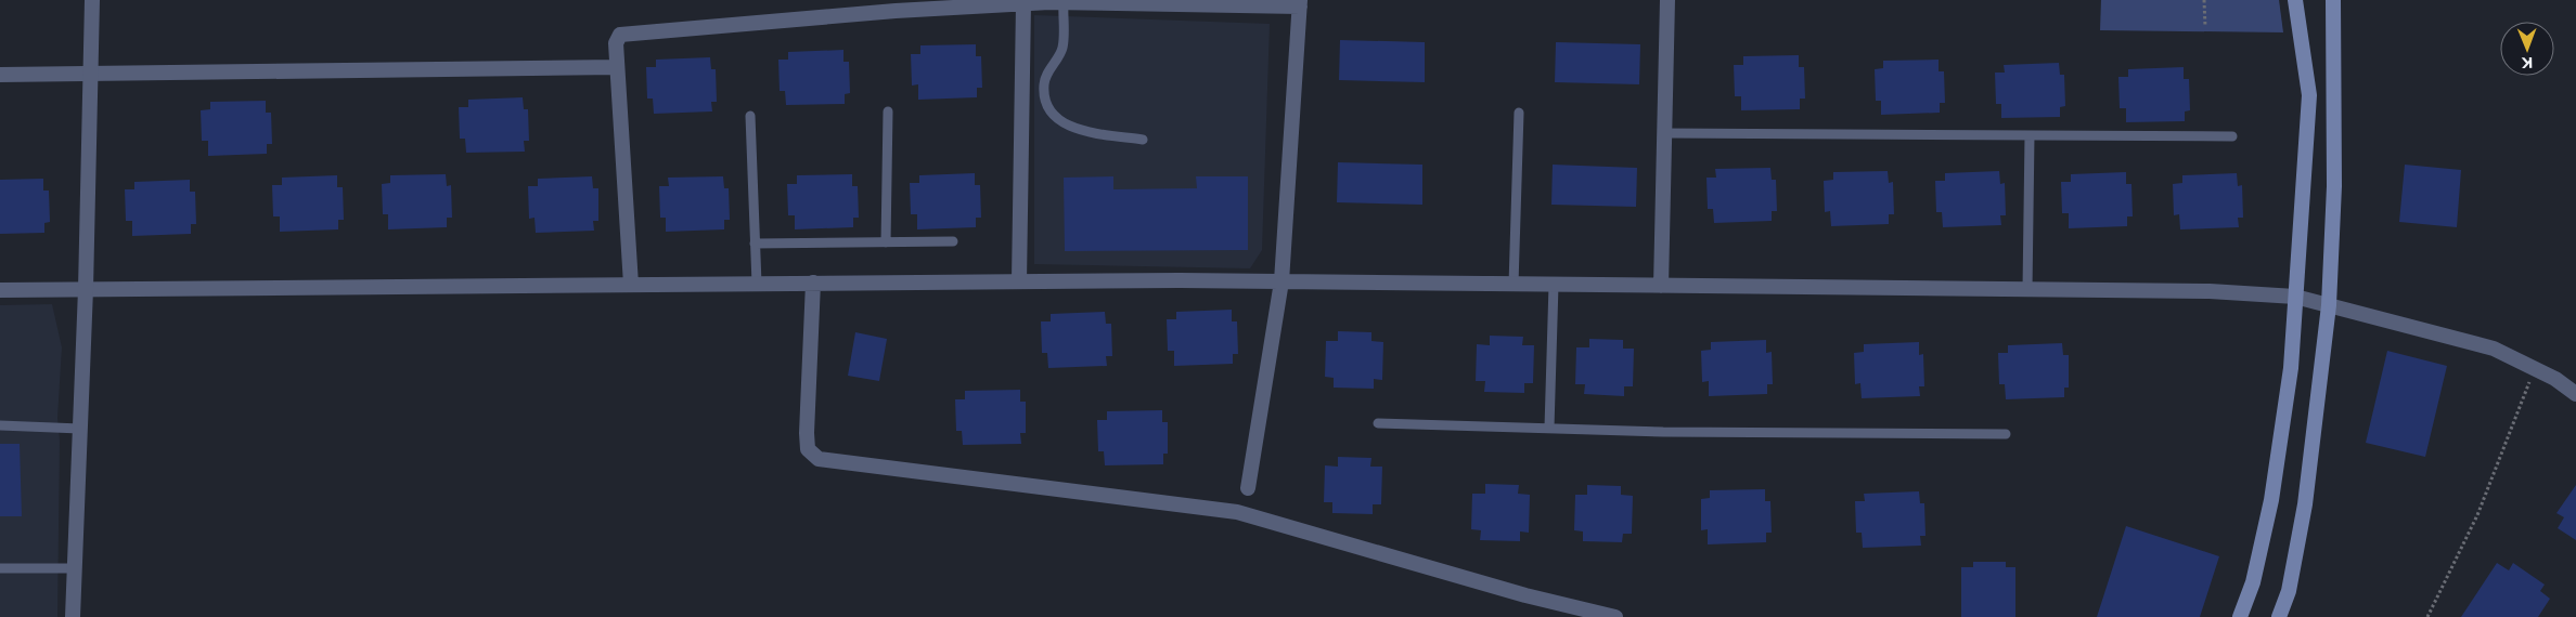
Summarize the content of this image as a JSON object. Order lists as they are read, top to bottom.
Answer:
{
  "north": "bottom"
}
